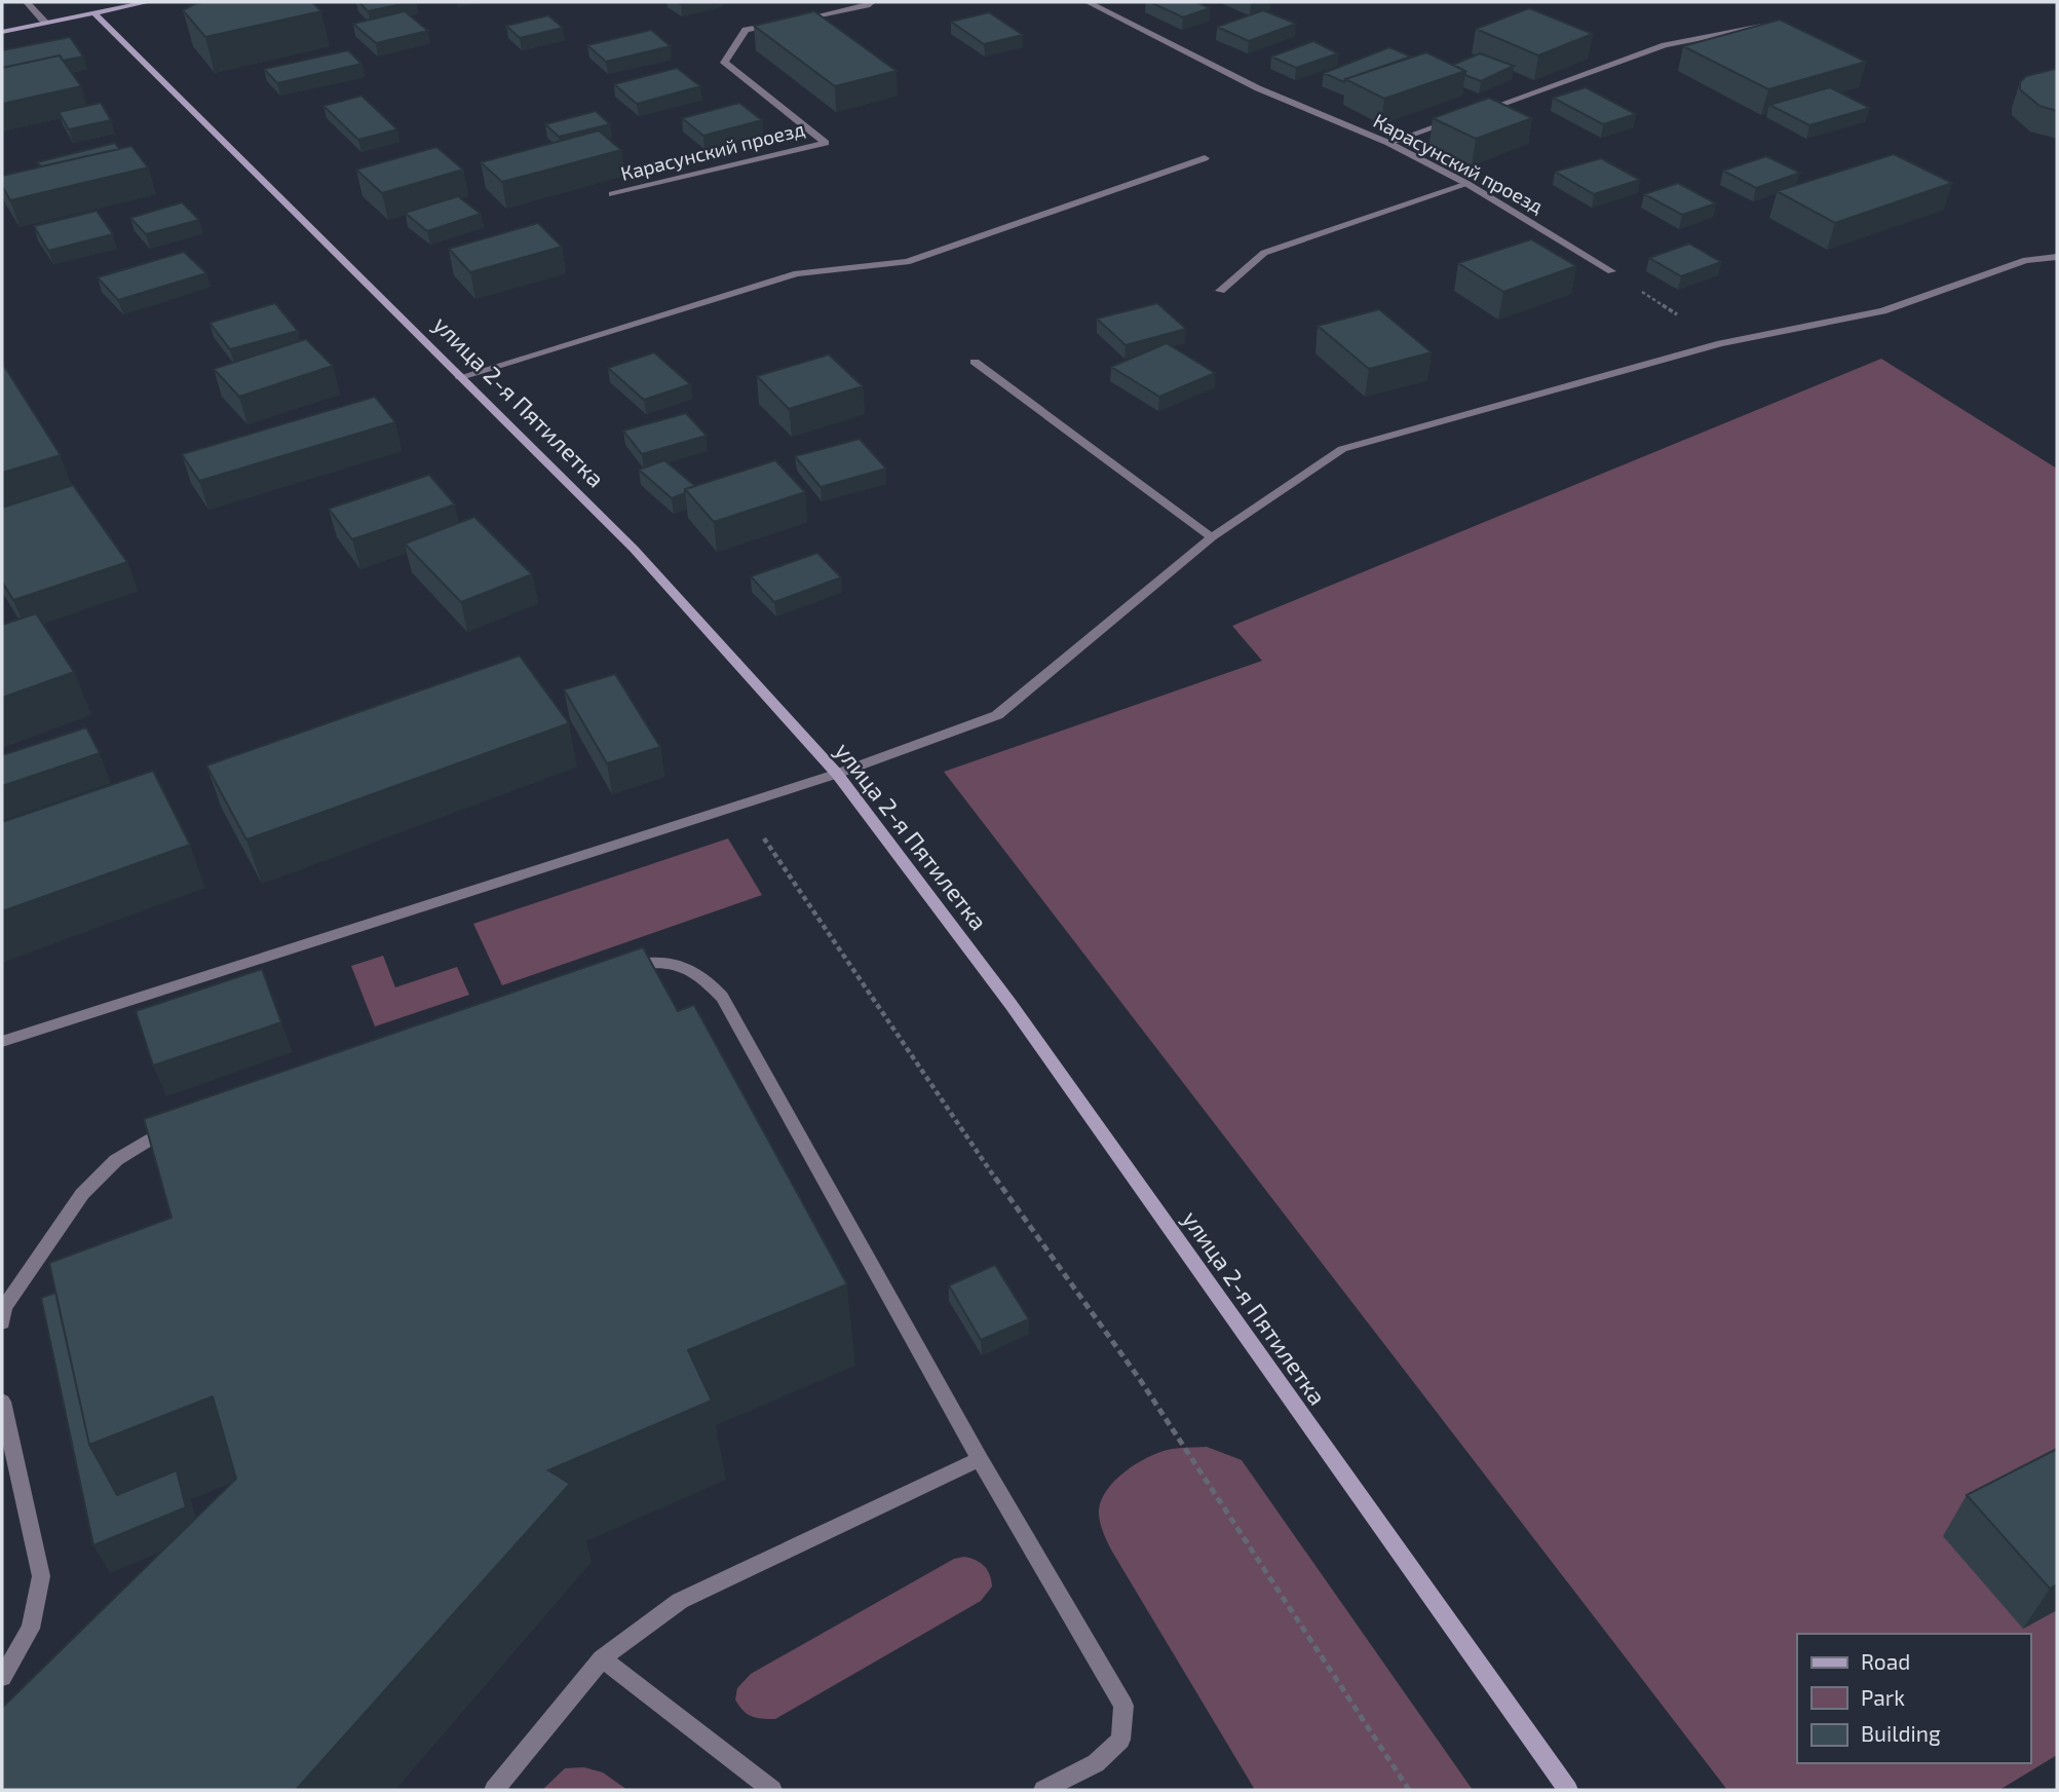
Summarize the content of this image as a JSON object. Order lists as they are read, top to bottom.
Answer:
{
  "streets": {
    "main road": ["улица 2-я Пятилетка"],
    "street": ["Карасунский проезд"]
  },
  "legend": ["Road", "Park", "Building"]
}
